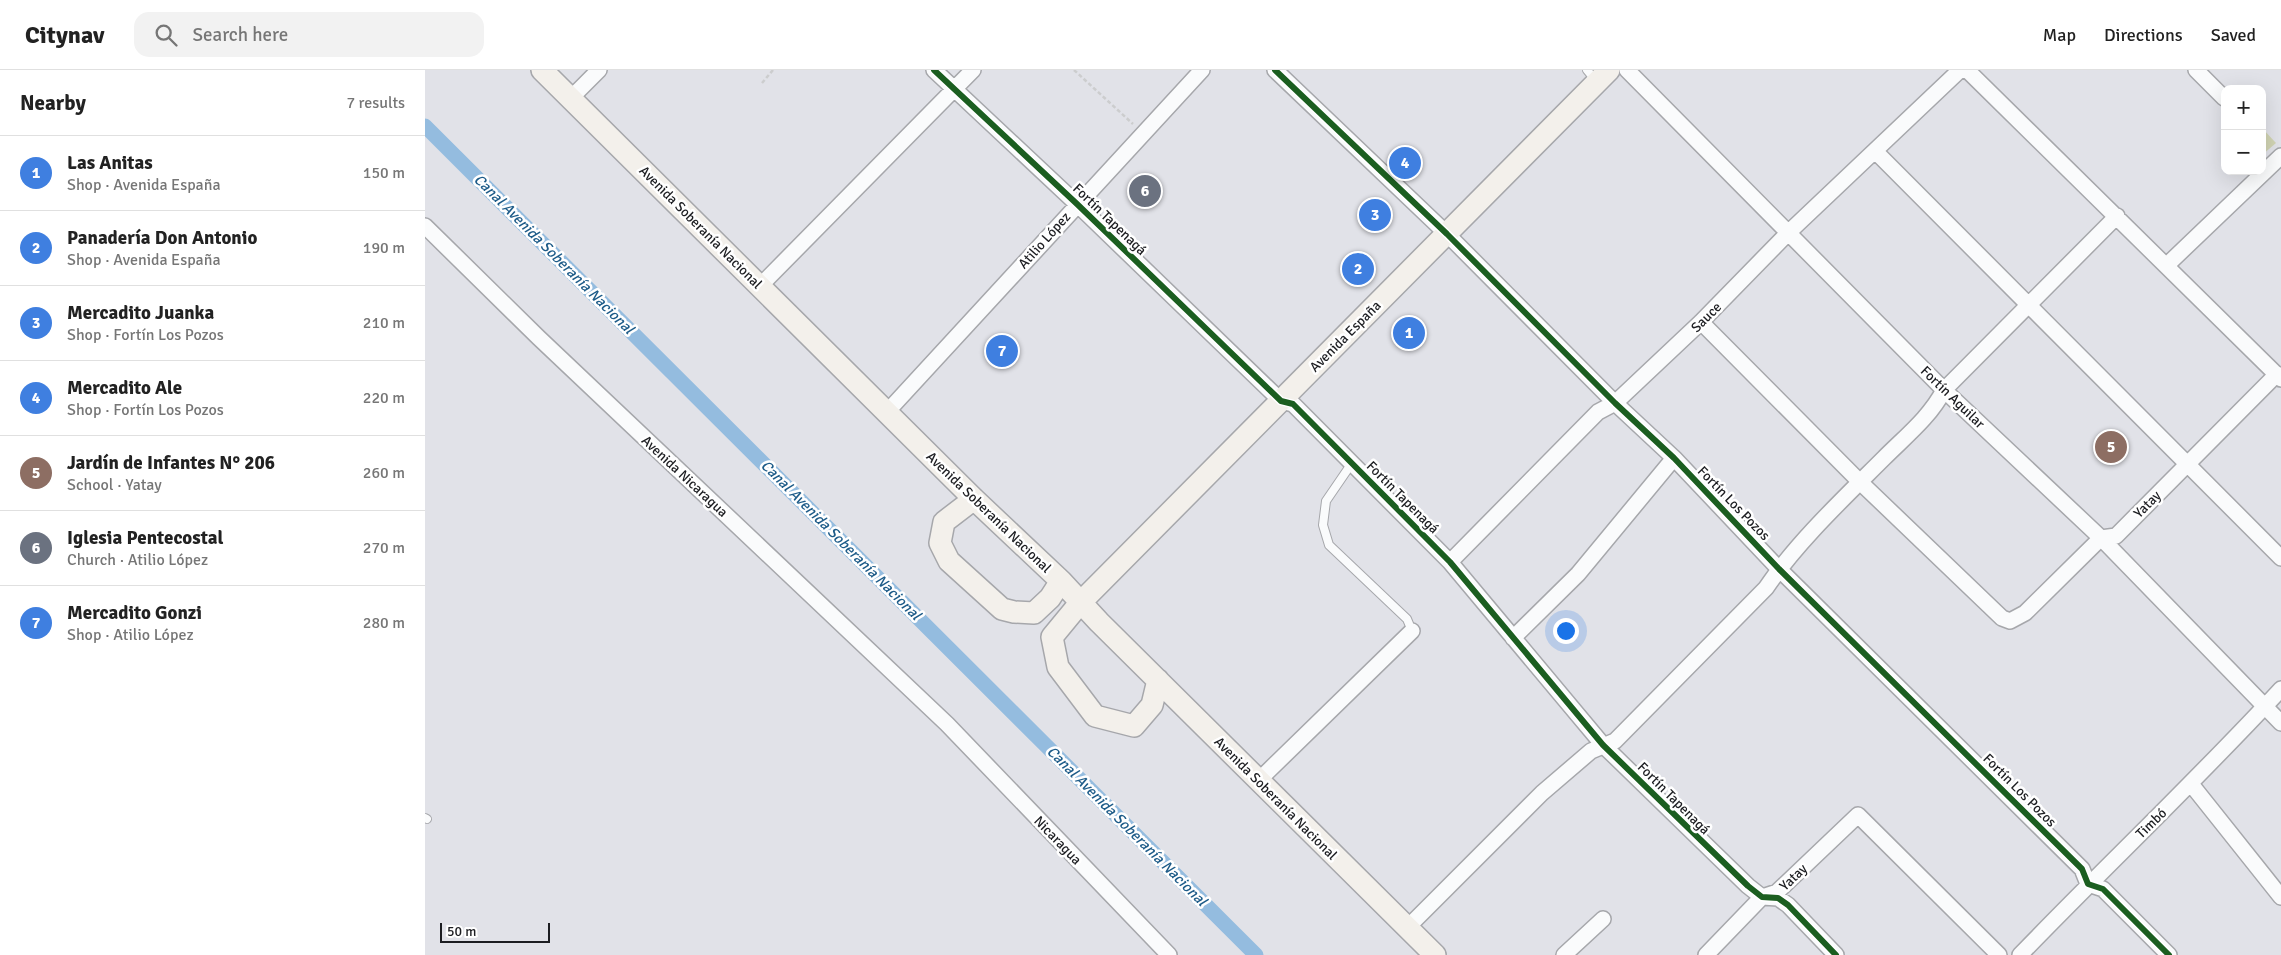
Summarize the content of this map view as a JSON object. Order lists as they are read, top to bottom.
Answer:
{
  "streets": {
    "main road": ["Avenida Soberanía Nacional", "Avenida España"],
    "street": [
      "Fortín Tapenagá",
      "Atilio López",
      "Sauce",
      "Fortín Aguilar",
      "Avenida Nicaragua",
      "Fortín Los Pozos",
      "Yatay",
      "Timbó",
      "Nicaragua"
    ]
  },
  "crossings": [
    ["Fortín Tapenagá", "Atilio López"],
    ["Fortín Tapenagá", "Sauce"],
    ["Fortín Tapenagá", "Avenida España"],
    ["Fortín Tapenagá", "Yatay"],
    ["Avenida Soberanía Nacional", "Atilio López"],
    ["Avenida Soberanía Nacional", "Avenida España"],
    ["Sauce", "Fortín Aguilar"],
    ["Sauce", "Fortín Los Pozos"],
    ["Avenida España", "Fortín Los Pozos"],
    ["Fortín Aguilar", "Yatay"],
    ["Fortín Aguilar", "Timbó"],
    ["Avenida Nicaragua", "Nicaragua"],
    ["Fortín Los Pozos", "Timbó"]
  ],
  "water": ["Canal Avenida Soberanía Nacional"],
  "scale_bar": "50 m",
  "page": {
    "header": "Citynav",
    "search": "Search here",
    "nav": ["Map", "Directions", "Saved"],
    "heading": ["Nearby", "7 results"],
    "map_buttons": ["+", "−"],
    "list": [
      {
        "mark": "1",
        "name": "Las Anitas",
        "note": "Shop · Avenida España",
        "value": "150 m"
      },
      {
        "mark": "2",
        "name": "Panadería Don Antonio",
        "note": "Shop · Avenida España",
        "value": "190 m"
      },
      {
        "mark": "3",
        "name": "Mercadito Juanka",
        "note": "Shop · Fortín Los Pozos",
        "value": "210 m"
      },
      {
        "mark": "4",
        "name": "Mercadito Ale",
        "note": "Shop · Fortín Los Pozos",
        "value": "220 m"
      },
      {
        "mark": "5",
        "name": "Jardín de Infantes N° 206",
        "note": "School · Yatay",
        "value": "260 m"
      },
      {
        "mark": "6",
        "name": "Iglesia Pentecostal",
        "note": "Church · Atilio López",
        "value": "270 m"
      },
      {
        "mark": "7",
        "name": "Mercadito Gonzi",
        "note": "Shop · Atilio López",
        "value": "280 m"
      }
    ],
    "pins": [
      "4",
      "6",
      "3",
      "2",
      "1",
      "7",
      "5"
    ],
    "scale": "50 m"
  }
}
